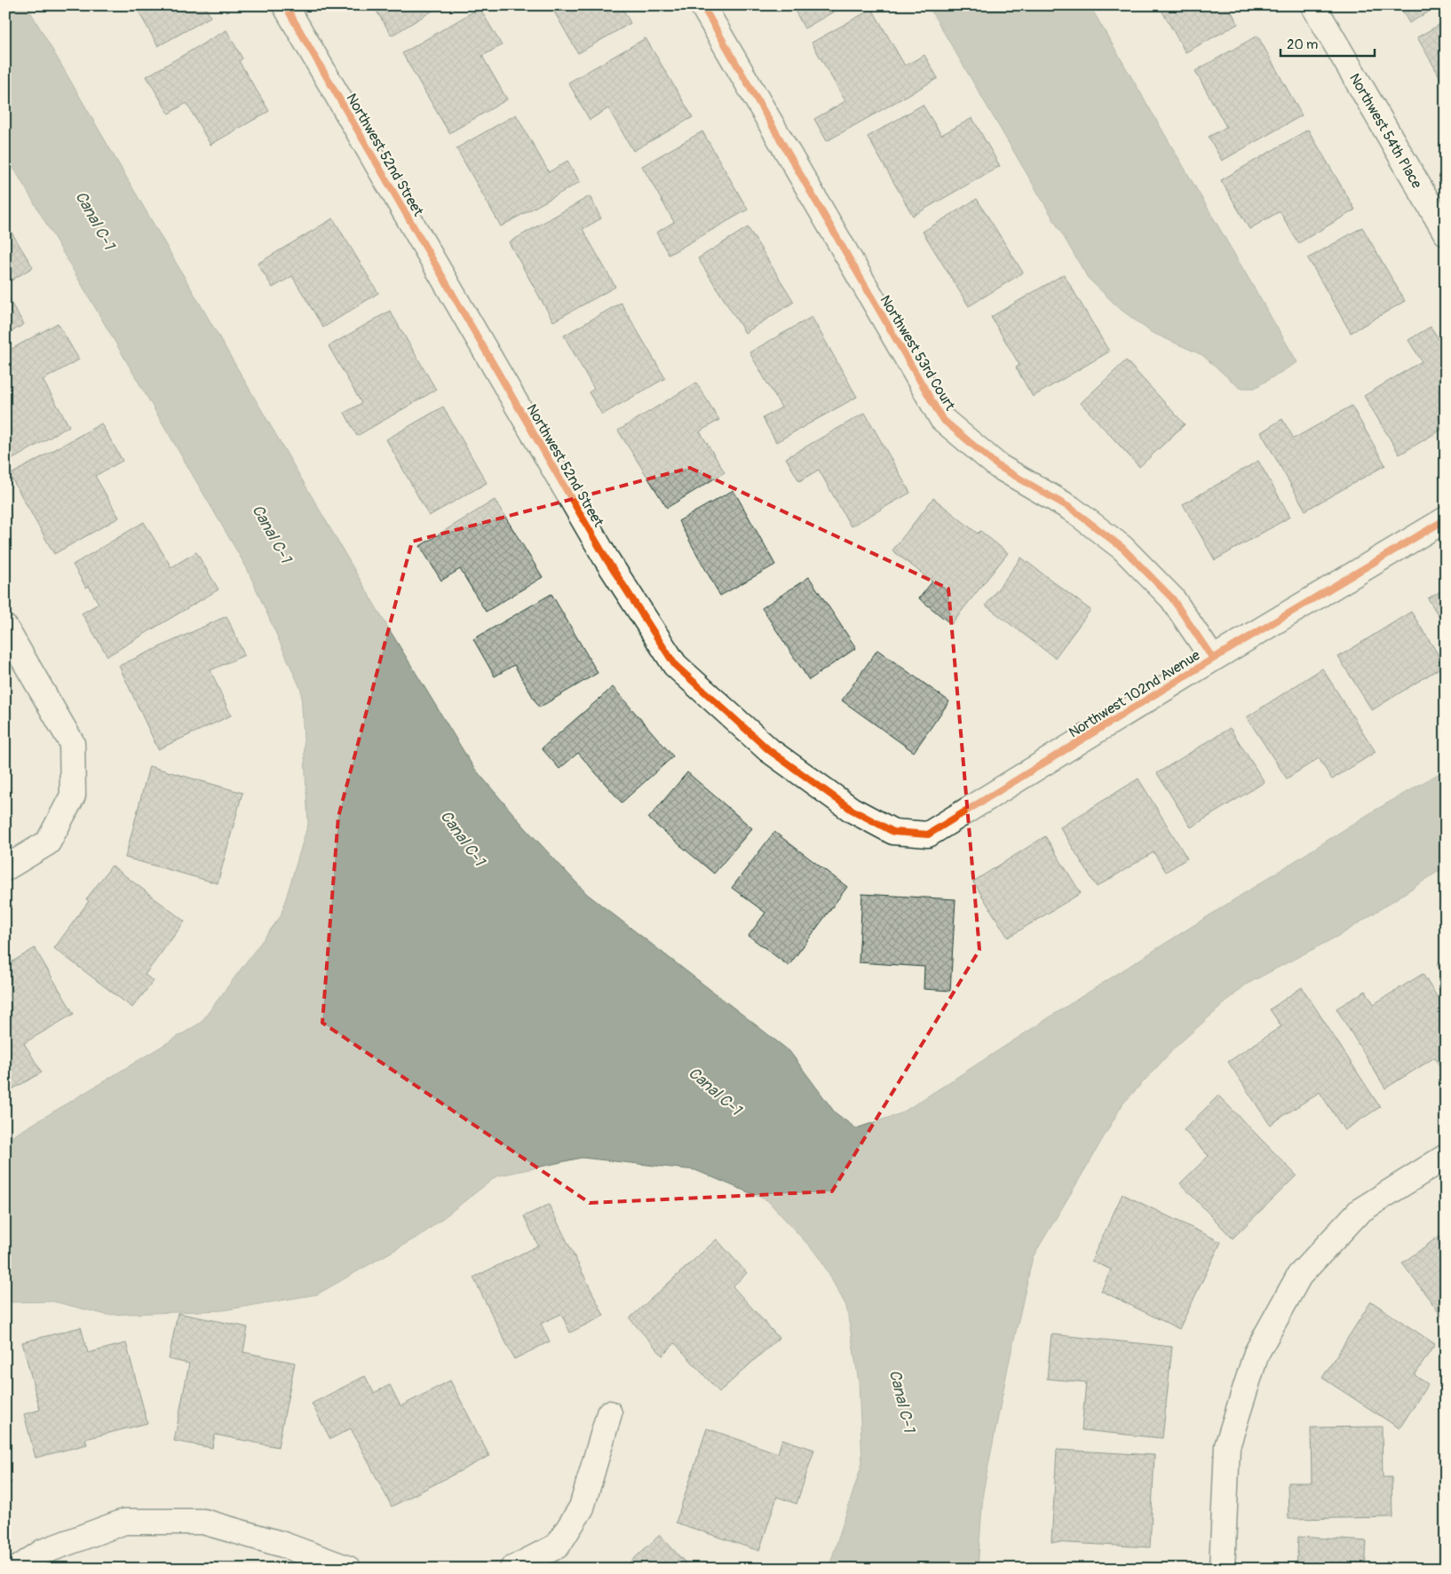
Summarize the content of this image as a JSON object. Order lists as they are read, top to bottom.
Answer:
{
  "streets": {
    "street": [
      "Northwest 54th Place",
      "Northwest 52nd Street",
      "Northwest 53rd Court",
      "Northwest 102nd Avenue"
    ]
  },
  "crossings": [
    ["Northwest 52nd Street", "Northwest 102nd Avenue"],
    ["Northwest 53rd Court", "Northwest 102nd Avenue"]
  ],
  "water": ["Canal C-1"],
  "scale_bar": "20 m"
}
